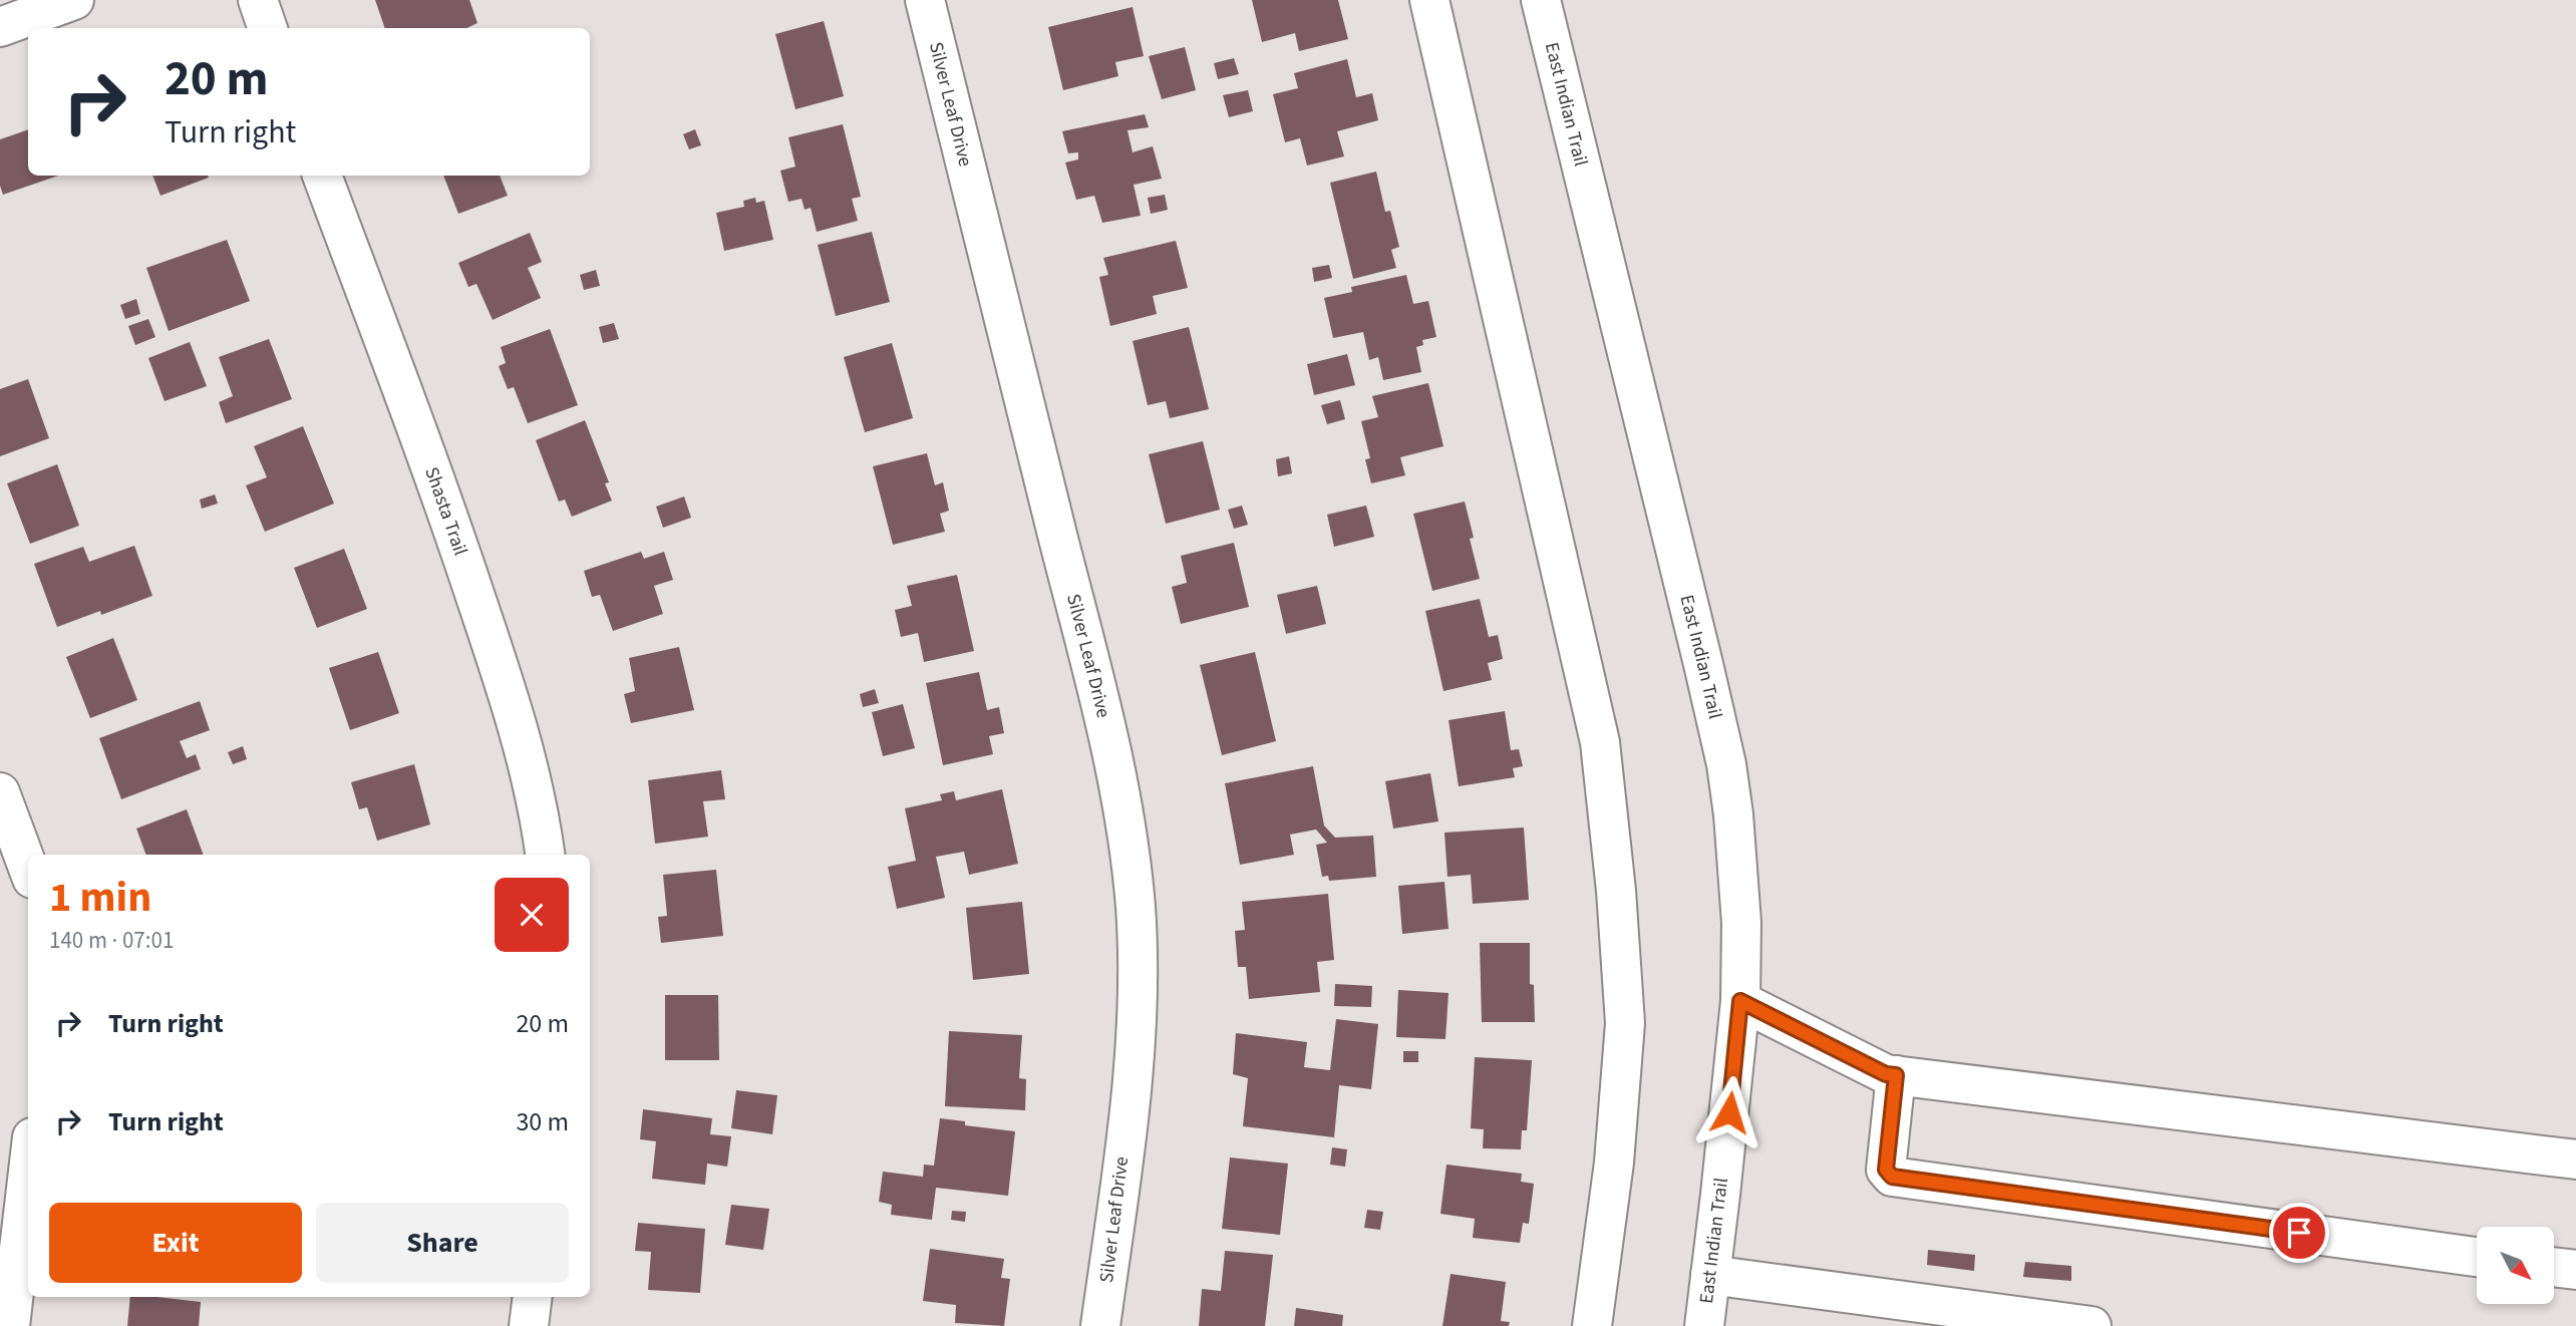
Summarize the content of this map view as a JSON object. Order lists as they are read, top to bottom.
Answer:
{
  "streets": {
    "street": ["East Indian Trail", "Silver Leaf Drive", "Shasta Trail"]
  },
  "north": "bottom right",
  "page": {
    "turn": ["20 m", "Turn right"],
    "heading": ["1 min", "140 m · 07:01"],
    "list": [
      {
        "name": "Turn right",
        "value": "20 m"
      },
      {
        "name": "Turn right",
        "value": "30 m"
      }
    ],
    "buttons": ["Exit", "Share"]
  }
}
